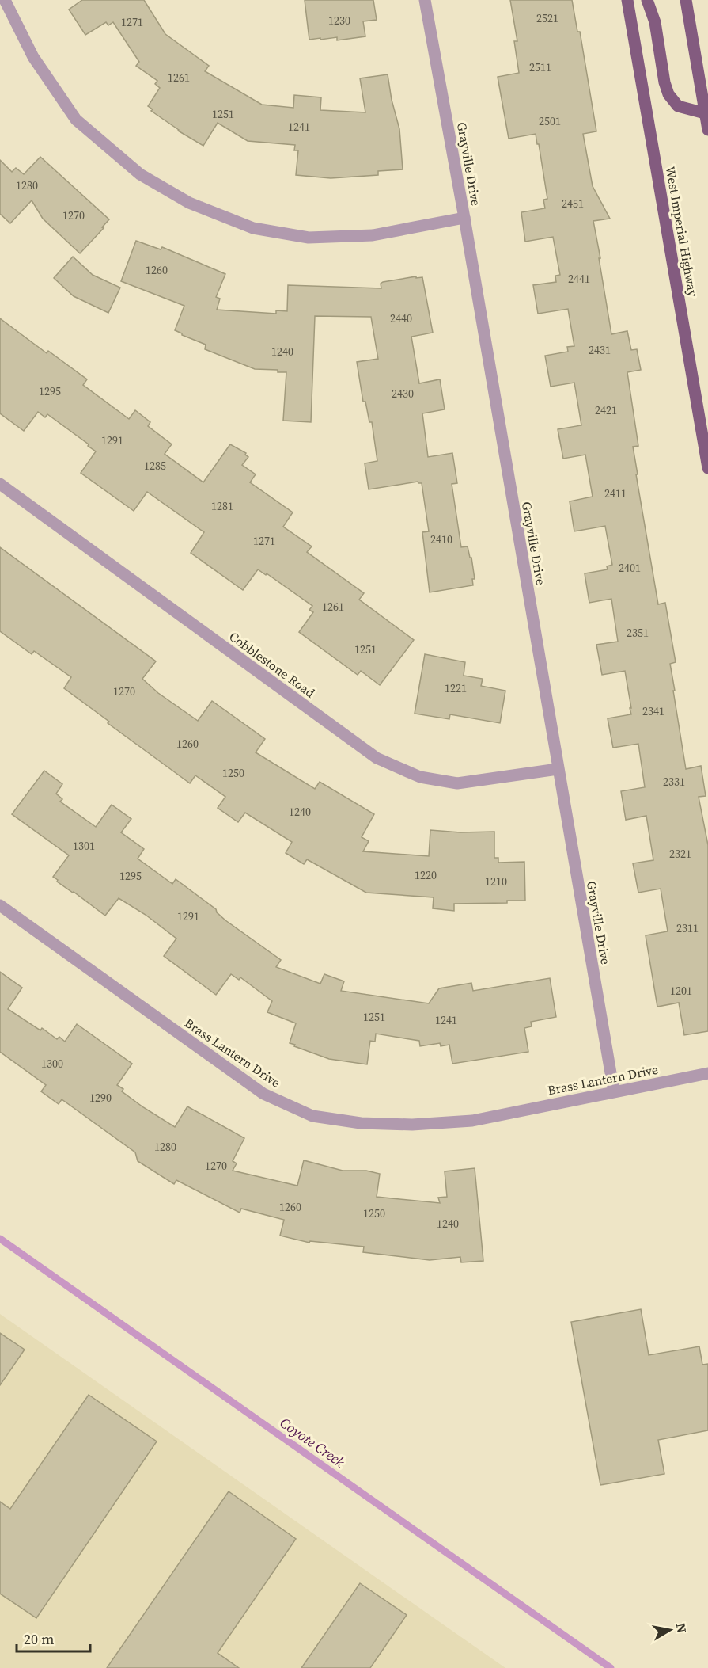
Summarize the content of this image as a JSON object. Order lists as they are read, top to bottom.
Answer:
{
  "streets": {
    "main road": ["West Imperial Highway"],
    "street": ["Grayville Drive", "Cobblestone Road", "Brass Lantern Drive"]
  },
  "crossings": [
    ["Grayville Drive", "Cobblestone Road"],
    ["Grayville Drive", "Brass Lantern Drive"]
  ],
  "water": ["Coyote Creek"],
  "house_numbers": [
    "2521",
    "1230",
    "1271",
    "2511",
    "1261",
    "1251",
    "2501",
    "1241",
    "1280",
    "2451",
    "1270",
    "1260",
    "2441",
    "2440",
    "2431",
    "1240",
    "1295",
    "2430",
    "2421",
    "1291",
    "1285",
    "2411",
    "1281",
    "2410",
    "1271",
    "2401",
    "1261",
    "2351",
    "1251",
    "1221",
    "1270",
    "2341",
    "1260",
    "1250",
    "2331",
    "1240",
    "1301",
    "2321",
    "1220",
    "1295",
    "1210",
    "1291",
    "2311",
    "1201",
    "1251",
    "1241",
    "1300",
    "1290",
    "1280",
    "1270",
    "1260",
    "1250",
    "1240"
  ],
  "scale_bar": "20 m",
  "north": "right"
}
